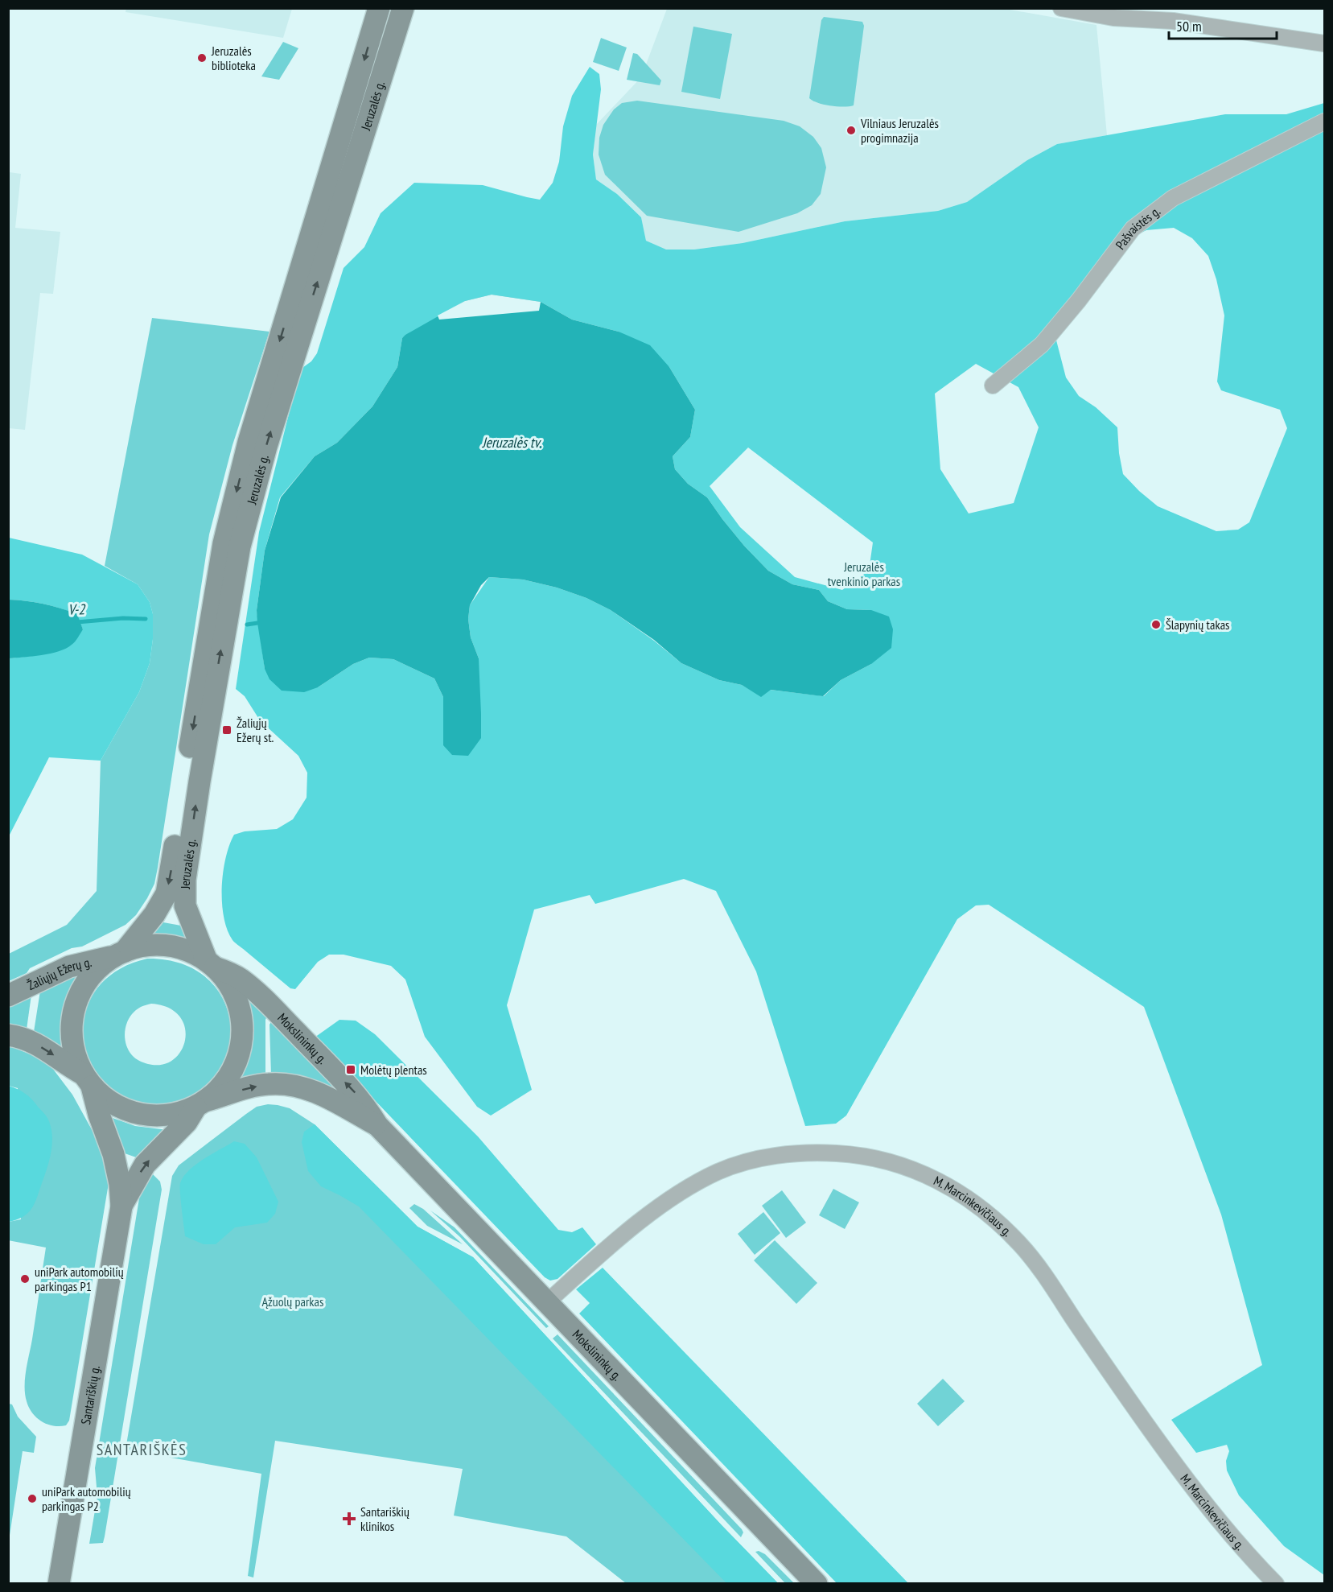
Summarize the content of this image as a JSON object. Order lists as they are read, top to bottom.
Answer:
{
  "streets": {
    "main road": [
      "Jeruzalės g.",
      "Žaliųjų Ežerų g.",
      "Mokslininkų g.",
      "Santariškių g."
    ],
    "street": ["Pašvaistės g.", "M. Marcinkevičiaus g."]
  },
  "crossings": [
    ["Jeruzalės g.", "Žaliųjų Ežerų g."],
    ["Jeruzalės g.", "Mokslininkų g."],
    ["Jeruzalės g.", "Santariškių g."],
    ["Žaliųjų Ežerų g.", "Mokslininkų g."],
    ["Žaliųjų Ežerų g.", "Santariškių g."],
    ["Mokslininkų g.", "M. Marcinkevičiaus g."],
    ["Mokslininkų g.", "Santariškių g."]
  ],
  "districts": ["SANTARIŠKĖS"],
  "water": ["Jeruzalės tv.", "V-2"],
  "parks": ["Jeruzalės tvenkinio parkas", "Ąžuolų parkas"],
  "places": {
    "other": [
      "Jeruzalės biblioteka",
      "Vilniaus Jeruzalės progimnazija",
      "Šlapynių takas",
      "uniPark automobilių parkingas P1",
      "uniPark automobilių parkingas P2"
    ],
    "transit": ["Žaliųjų Ežerų st.", "Molėtų plentas"],
    "health": ["Santariškių klinikos"]
  },
  "scale_bar": "50 m"
}
